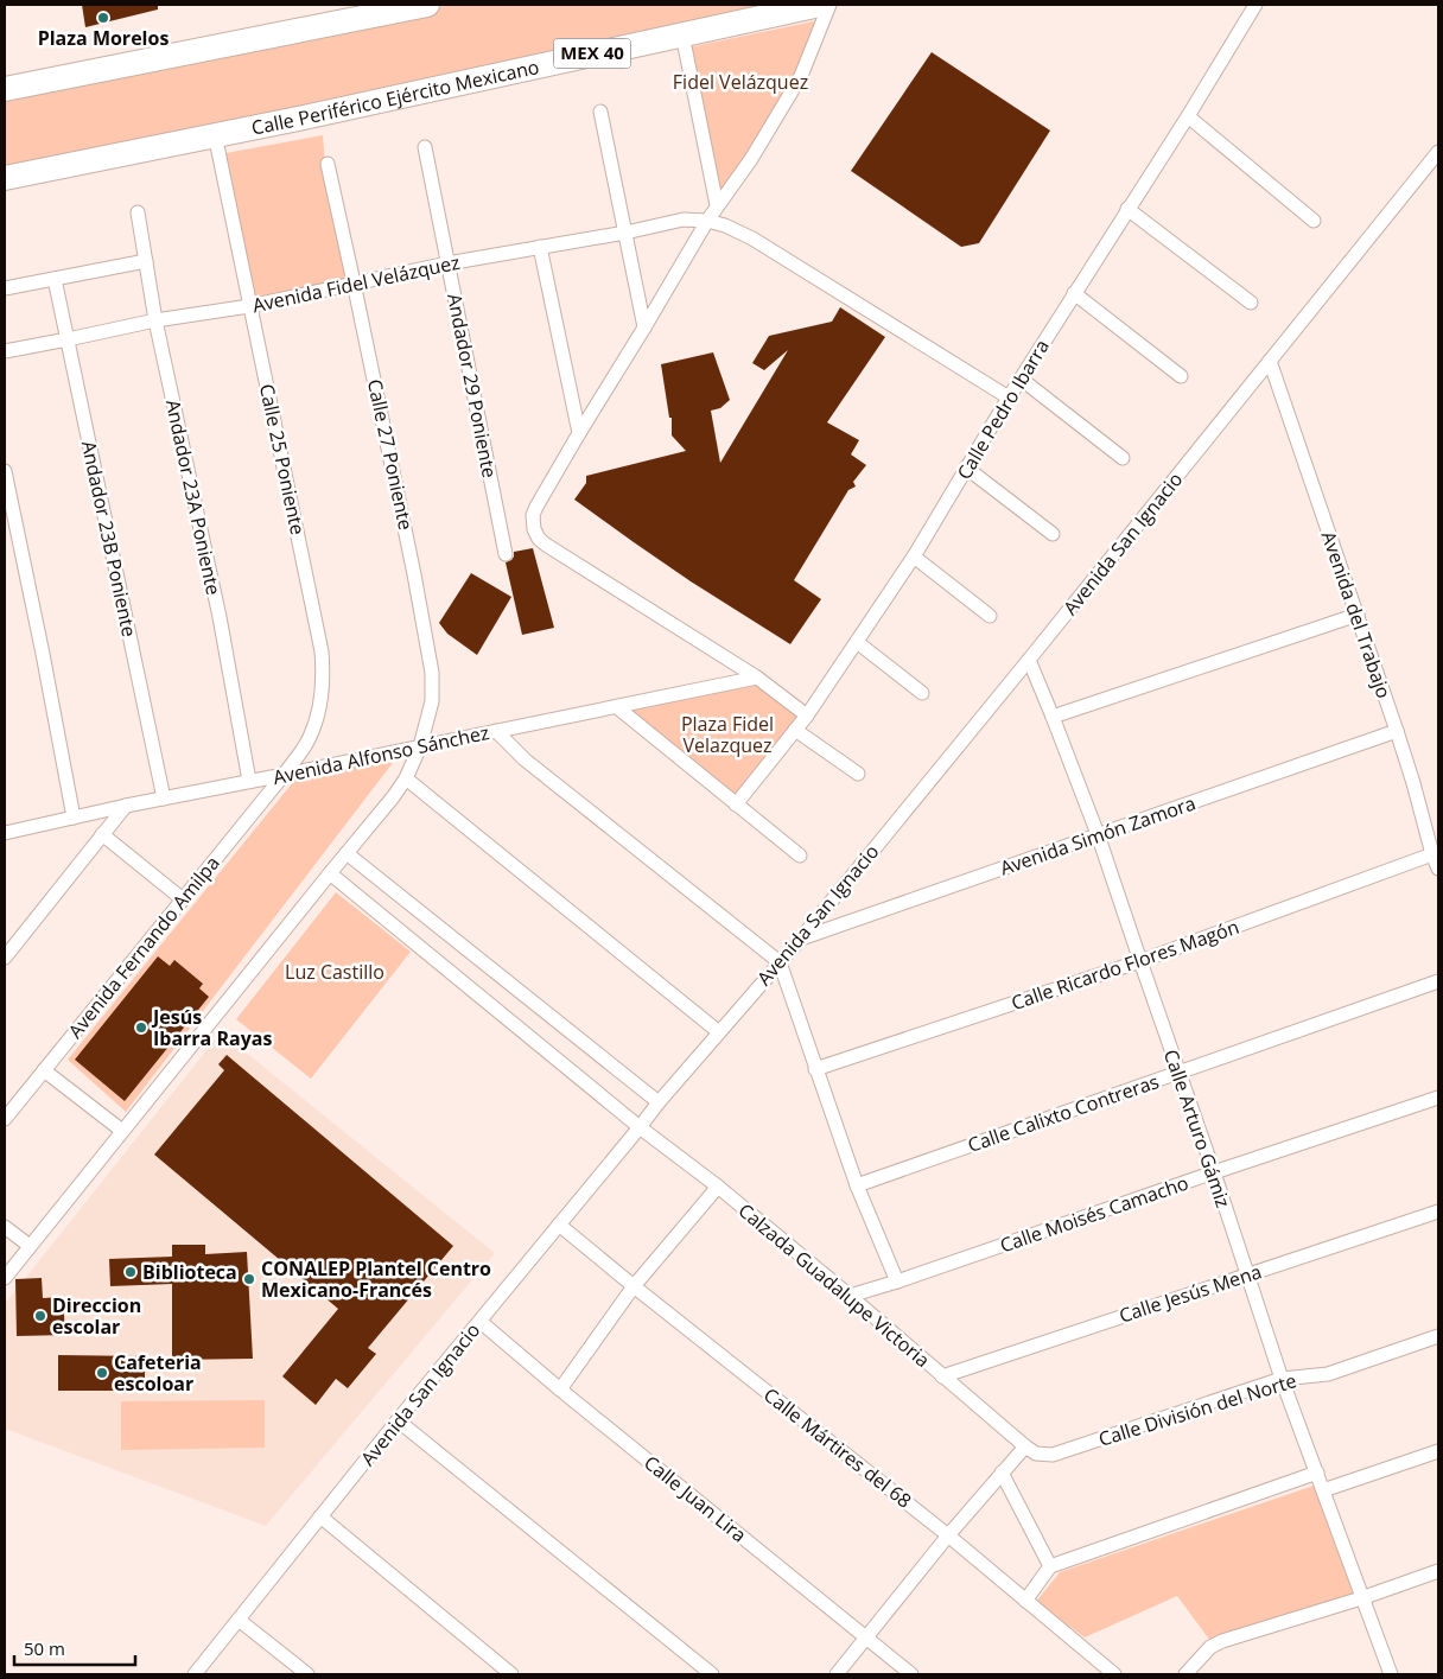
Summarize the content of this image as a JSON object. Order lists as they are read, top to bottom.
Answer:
{
  "streets": {
    "highway": ["MEX 40", "Calle Periférico Ejército Mexicano"],
    "street": [
      "Avenida Fidel Velázquez",
      "Andador 29 Poniente",
      "Calle Pedro Ibarra",
      "Calle 27 Poniente",
      "Calle 25 Poniente",
      "Andador 23A Poniente",
      "Andador 23B Poniente",
      "Avenida San Ignacio",
      "Avenida del Trabajo",
      "Avenida Alfonso Sánchez",
      "Avenida Simón Zamora",
      "Avenida Fernando Amilpa",
      "Calle Ricardo Flores Magón",
      "Calle Calixto Contreras",
      "Calle Arturo Gámiz",
      "Calle Moisés Camacho",
      "Calzada Guadalupe Victoria",
      "Calle Jesús Mena",
      "Calle División del Norte",
      "Calle Mártires del 68",
      "Calle Juan Lira"
    ]
  },
  "crossings": [
    ["Calle Periférico Ejército Mexicano", "Calle 25 Poniente"],
    ["Avenida Fidel Velázquez", "Andador 29 Poniente"],
    ["Avenida Fidel Velázquez", "Calle Pedro Ibarra"],
    ["Avenida Fidel Velázquez", "Calle 27 Poniente"],
    ["Avenida Fidel Velázquez", "Calle 25 Poniente"],
    ["Avenida Fidel Velázquez", "Andador 23A Poniente"],
    ["Avenida Fidel Velázquez", "Andador 23B Poniente"],
    ["Calle 27 Poniente", "Avenida Alfonso Sánchez"],
    ["Calle 27 Poniente", "Calzada Guadalupe Victoria"],
    ["Calle 25 Poniente", "Avenida Alfonso Sánchez"],
    ["Calle 25 Poniente", "Avenida Fernando Amilpa"],
    ["Andador 23A Poniente", "Avenida Alfonso Sánchez"],
    ["Andador 23B Poniente", "Avenida Alfonso Sánchez"],
    ["Avenida San Ignacio", "Avenida del Trabajo"],
    ["Avenida San Ignacio", "Avenida Simón Zamora"],
    ["Avenida San Ignacio", "Calle Arturo Gámiz"],
    ["Avenida San Ignacio", "Calzada Guadalupe Victoria"],
    ["Avenida San Ignacio", "Calle Mártires del 68"],
    ["Avenida San Ignacio", "Calle Juan Lira"],
    ["Avenida del Trabajo", "Avenida Simón Zamora"],
    ["Avenida del Trabajo", "Calle Ricardo Flores Magón"],
    ["Avenida Alfonso Sánchez", "Avenida Fernando Amilpa"],
    ["Avenida Simón Zamora", "Calle Arturo Gámiz"],
    ["Calle Ricardo Flores Magón", "Calle Arturo Gámiz"],
    ["Calle Calixto Contreras", "Calle Arturo Gámiz"],
    ["Calle Arturo Gámiz", "Calle Moisés Camacho"],
    ["Calle Arturo Gámiz", "Calle Jesús Mena"],
    ["Calle Arturo Gámiz", "Calle División del Norte"],
    ["Calle Moisés Camacho", "Calzada Guadalupe Victoria"],
    ["Calzada Guadalupe Victoria", "Calle Jesús Mena"],
    ["Calzada Guadalupe Victoria", "Calle División del Norte"]
  ],
  "parks": ["Fidel Velázquez", "Plaza Fidel Velazquez", "Luz Castillo"],
  "places": [
    "Plaza Morelos",
    "Jesús Ibarra Rayas",
    "Biblioteca",
    "CONALEP Plantel Centro Mexicano-Francés",
    "Direccion escolar",
    "Cafeteria escoloar"
  ],
  "scale_bar": "50 m"
}
